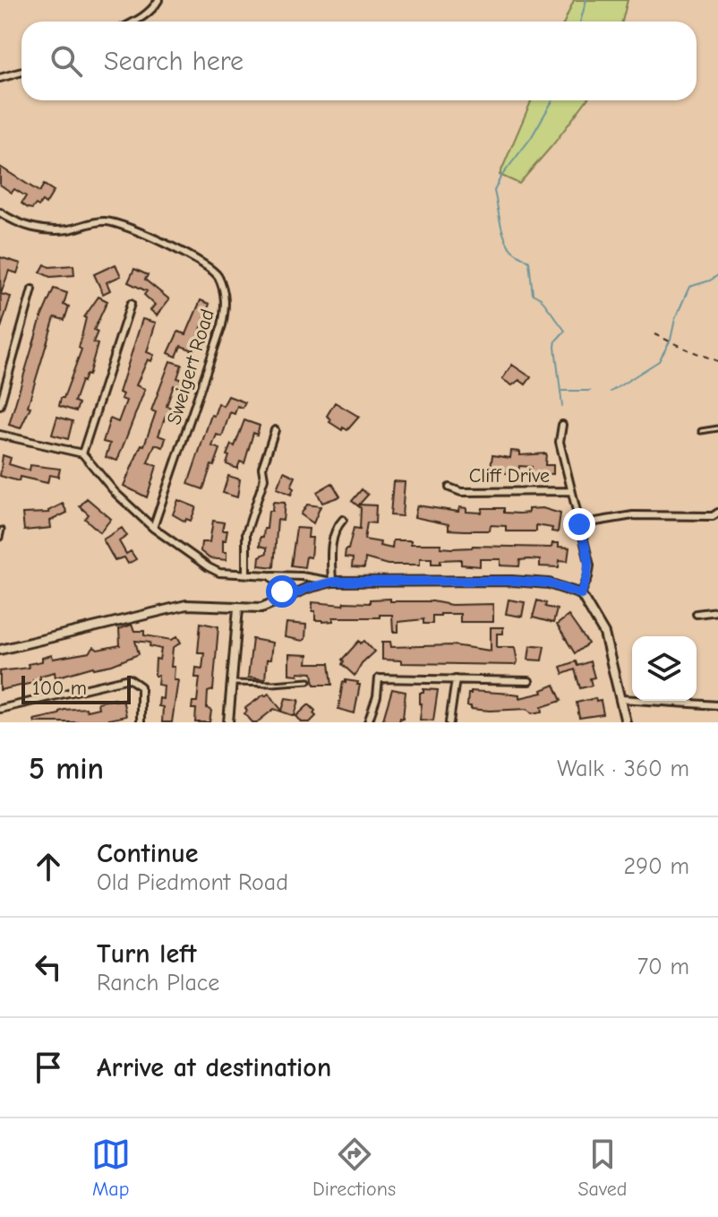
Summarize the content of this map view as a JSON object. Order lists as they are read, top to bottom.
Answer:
{
  "streets": {
    "street": ["Sweigert Road", "Cliff Drive"]
  },
  "scale_bar": "100 m",
  "page": {
    "search": "Search here",
    "scale": "100 m",
    "heading": ["5 min", "Walk · 360 m"],
    "list": [
      ["Continue", "Old Piedmont Road", "290 m"],
      ["Turn left", "Ranch Place", "70 m"],
      "Arrive at destination"
    ],
    "nav": ["Map", "Directions", "Saved"]
  }
}
